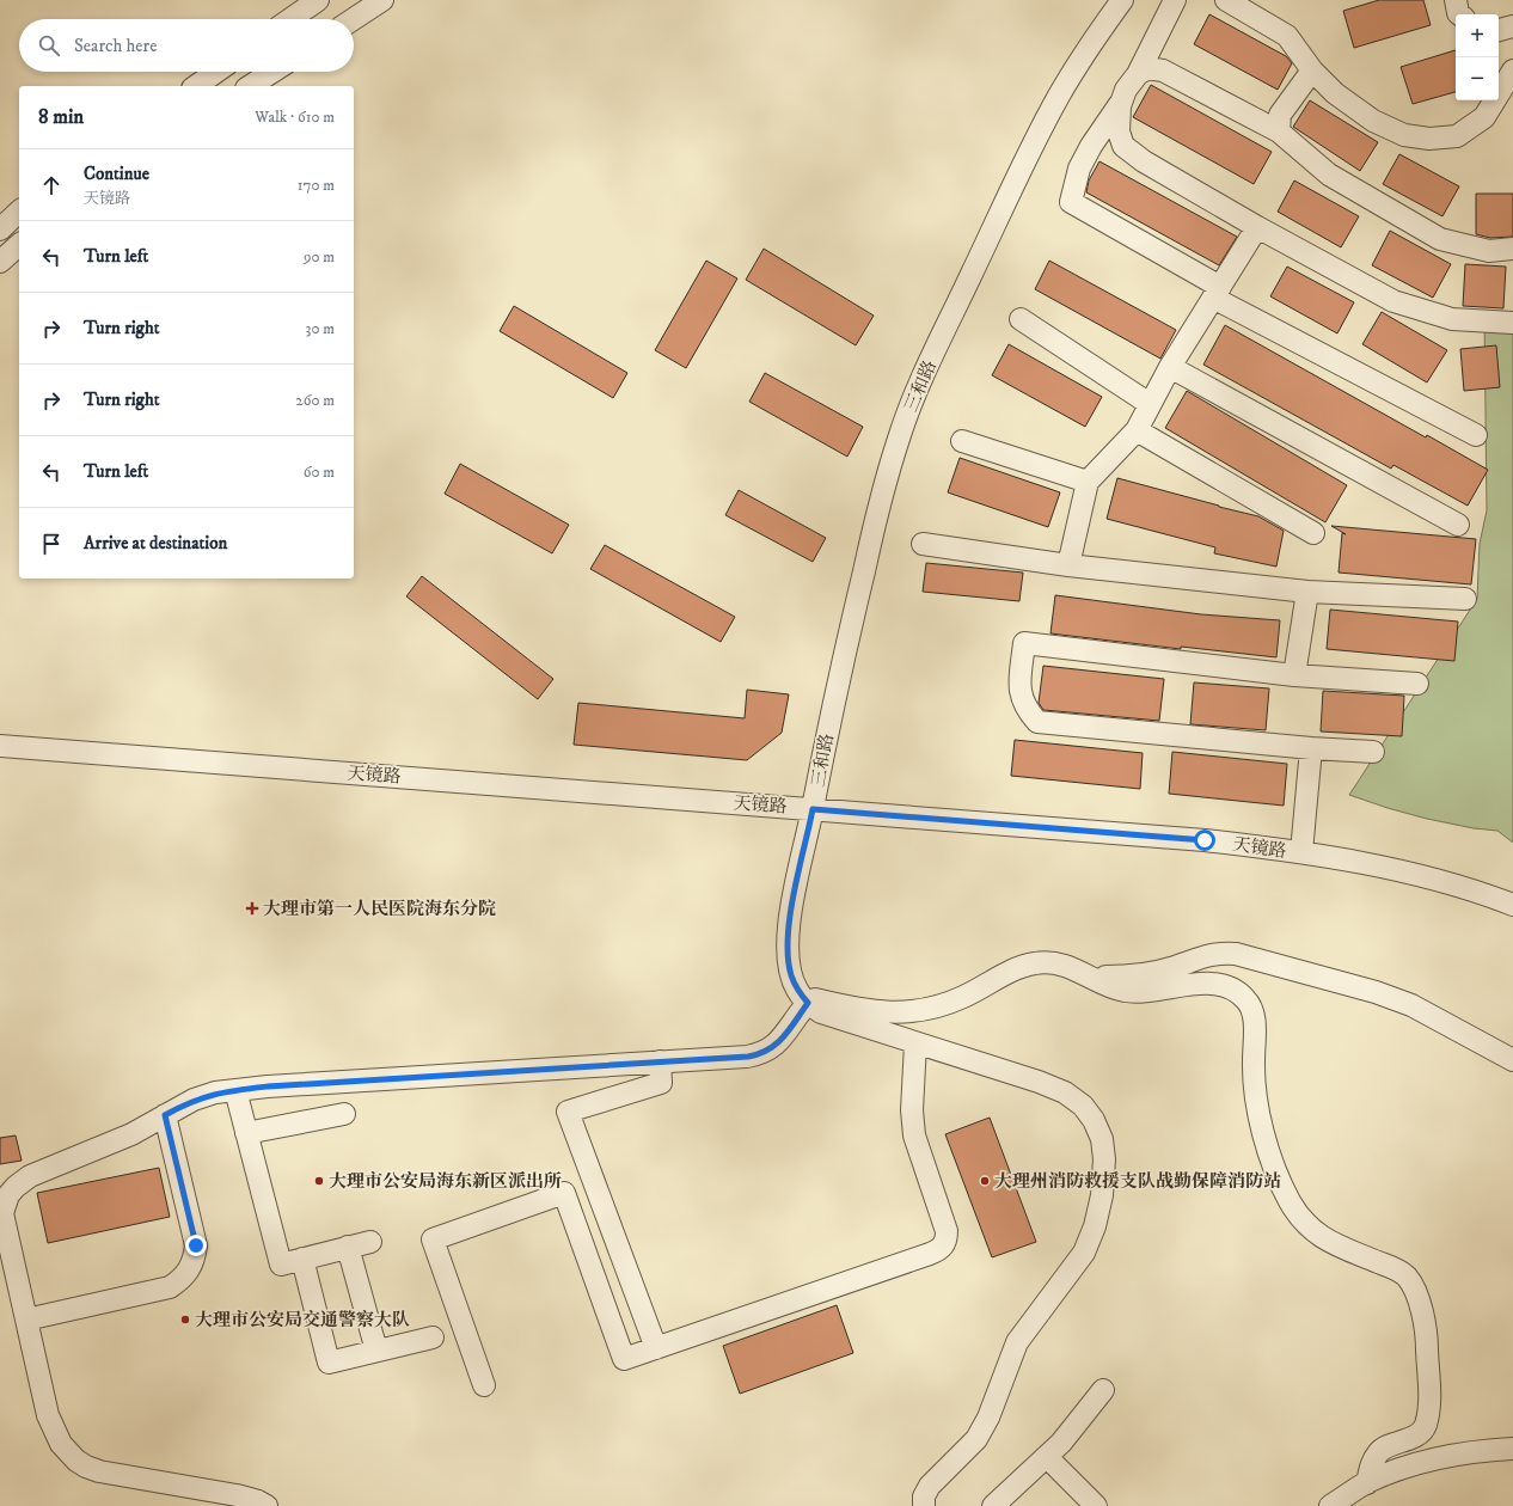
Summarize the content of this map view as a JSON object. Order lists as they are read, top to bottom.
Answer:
{
  "streets": {
    "street": ["三和路", "天镜路"]
  },
  "crossings": [
    ["三和路", "天镜路"]
  ],
  "places": {
    "health": ["大理市第一人民医院海东分院"],
    "other": ["大理市公安局海东新区派出所", "大理州消防救援支队战勤保障消防站", "大理市公安局交通警察大队"]
  },
  "page": {
    "map_buttons": ["+", "−"],
    "search": "Search here",
    "heading": ["8 min", "Walk · 610 m"],
    "list": [
      ["Continue", "天镜路", "170 m"],
      ["Turn left", "90 m"],
      ["Turn right", "30 m"],
      ["Turn right", "260 m"],
      ["Turn left", "60 m"],
      "Arrive at destination"
    ]
  }
}
